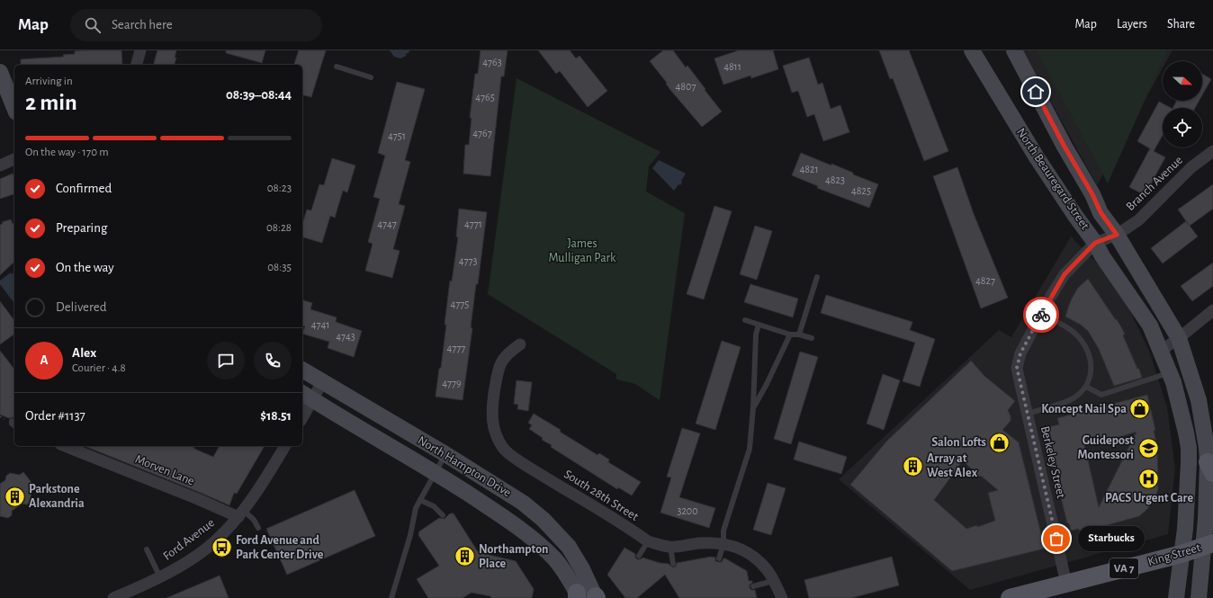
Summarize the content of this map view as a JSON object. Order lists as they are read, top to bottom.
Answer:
{
  "streets": {
    "main road": [
      "North Beauregard Street",
      "North Hampton Drive",
      "King Street",
      "VA 7"
    ],
    "street": [
      "Branch Avenue",
      "Berkeley Street",
      "Morven Lane",
      "South 28th Street",
      "Ford Avenue"
    ]
  },
  "crossings": [
    ["North Beauregard Street", "Branch Avenue"],
    ["North Beauregard Street", "Berkeley Street"],
    ["North Beauregard Street", "King Street"],
    ["Branch Avenue", "Berkeley Street"],
    ["Berkeley Street", "King Street"],
    ["Morven Lane", "Ford Avenue"]
  ],
  "parks": ["James Mulligan Park"],
  "places": {
    "shop": ["Koncept Nail Spa", "Salon Lofts"],
    "school or university": ["Guidepost Montessori"],
    "building": ["Array at West Alex", "Parkstone Alexandria", "Northampton Place"],
    "hospital": ["PACS Urgent Care"],
    "other": ["Starbucks"],
    "bus stop": ["Ford Avenue and Park Center Drive"]
  },
  "house_numbers": [
    "4763",
    "4811",
    "4807",
    "4765",
    "4767",
    "4751",
    "4821",
    "4823",
    "4825",
    "4747",
    "4771",
    "4773",
    "4827",
    "4775",
    "4741",
    "4743",
    "4777",
    "4779",
    "3200"
  ],
  "north": "right",
  "page": {
    "header": "Map",
    "search": "Search here",
    "nav": ["Map", "Layers", "Share"],
    "heading": ["2 min", "Arriving in", "08:39–08:44"],
    "panel": [
      "Alex",
      "Courier · 4.8",
      "Order #1137",
      "$18.51"
    ],
    "bar": "On the way · 170 m",
    "list": [
      ["Confirmed", "08:23"],
      ["Preparing", "08:28"],
      ["On the way", "08:35"],
      "Delivered"
    ],
    "round": "A",
    "bubble": "Starbucks"
  }
}
